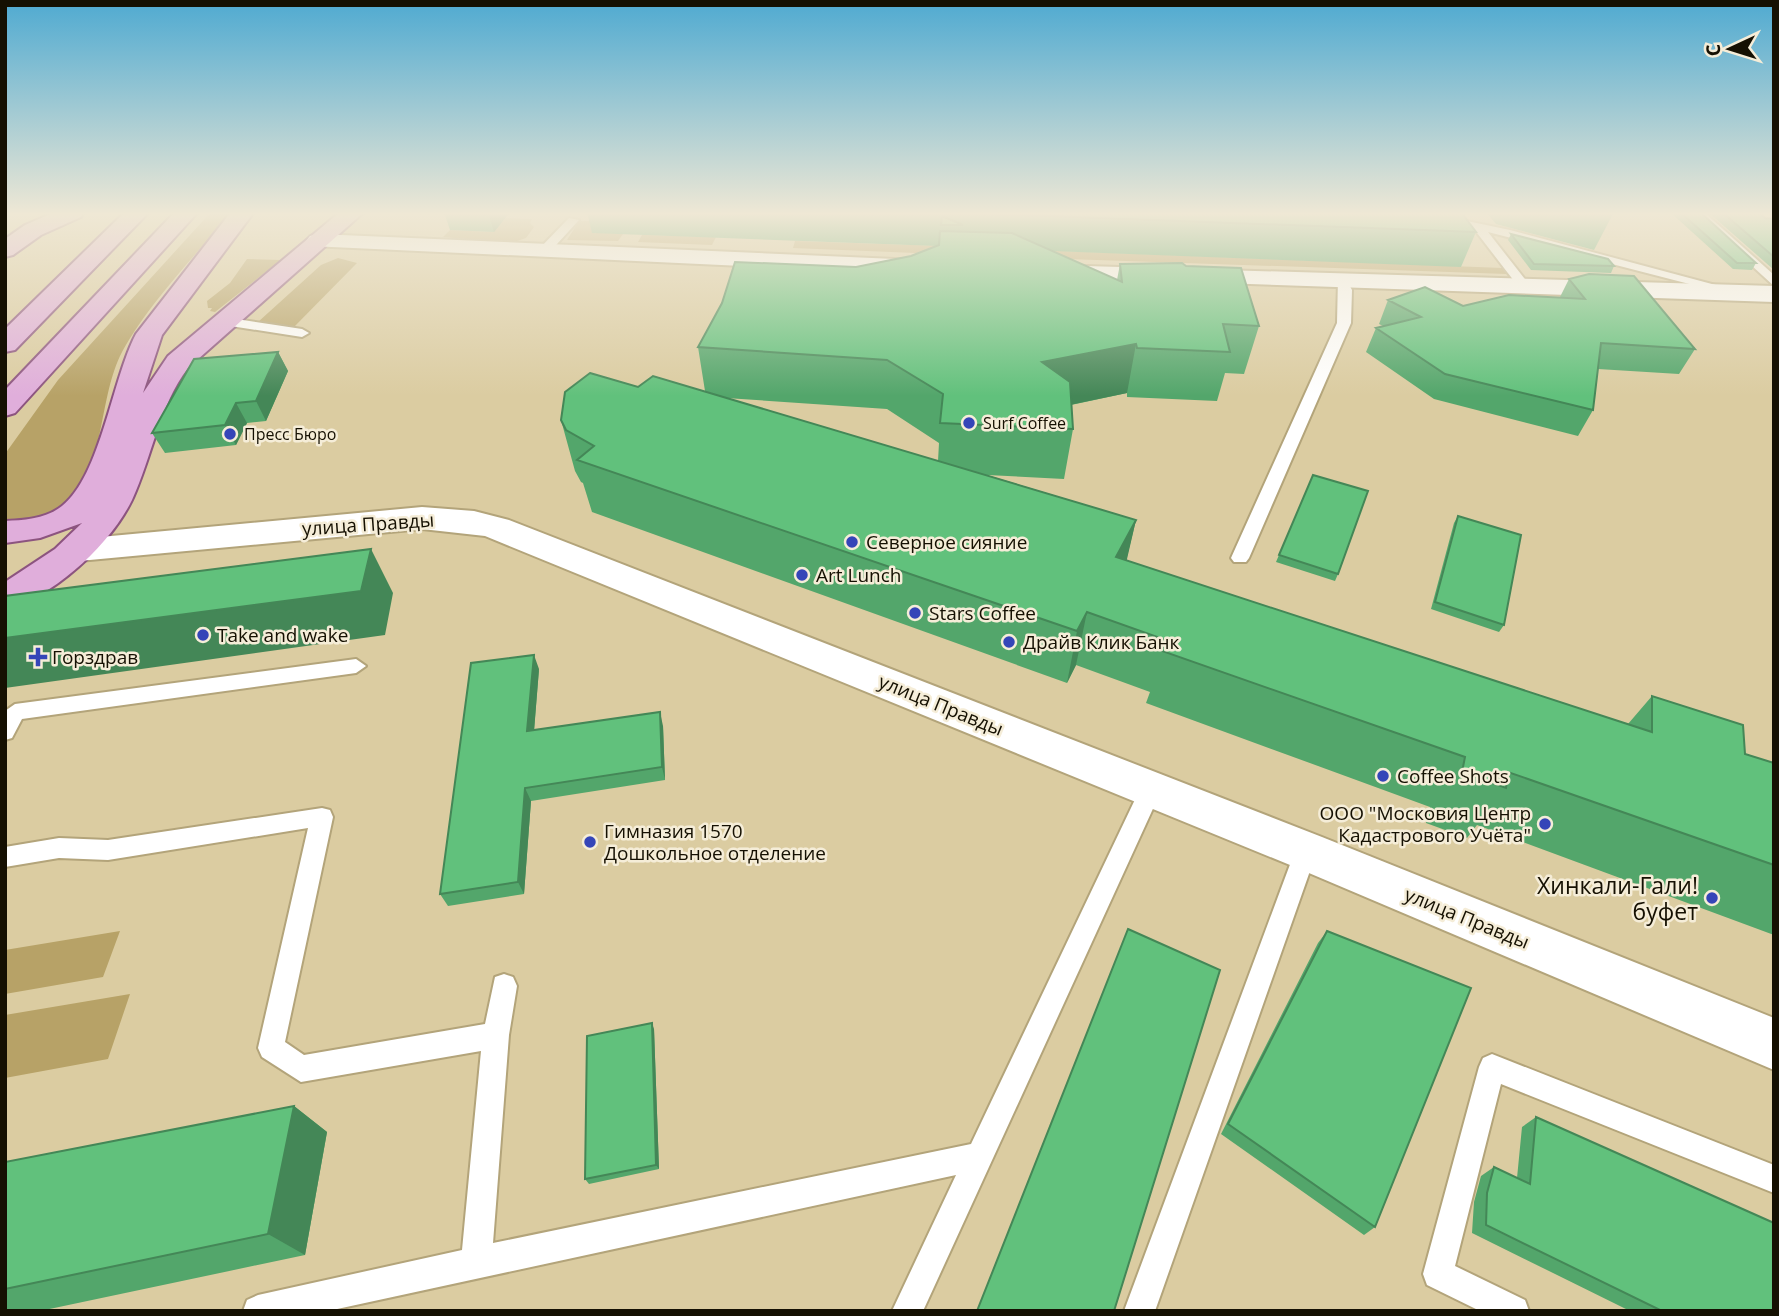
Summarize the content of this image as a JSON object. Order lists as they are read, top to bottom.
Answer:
{
  "streets": {
    "street": ["улица Правды"]
  },
  "places": {
    "other": [
      "Surf Coffee",
      "Пресс Бюро",
      "Северное сияние",
      "Art Lunch",
      "Stars Coffee",
      "Take and wake",
      "Драйв Клик Банк",
      "Coffee Shots",
      "ООО \"Московия Центр Кадастрового Учёта\"",
      "Гимназия 1570 Дошкольное отделение",
      "Хинкали-Гали! буфет"
    ],
    "health": ["Горздрав"]
  },
  "north": "left"
}
